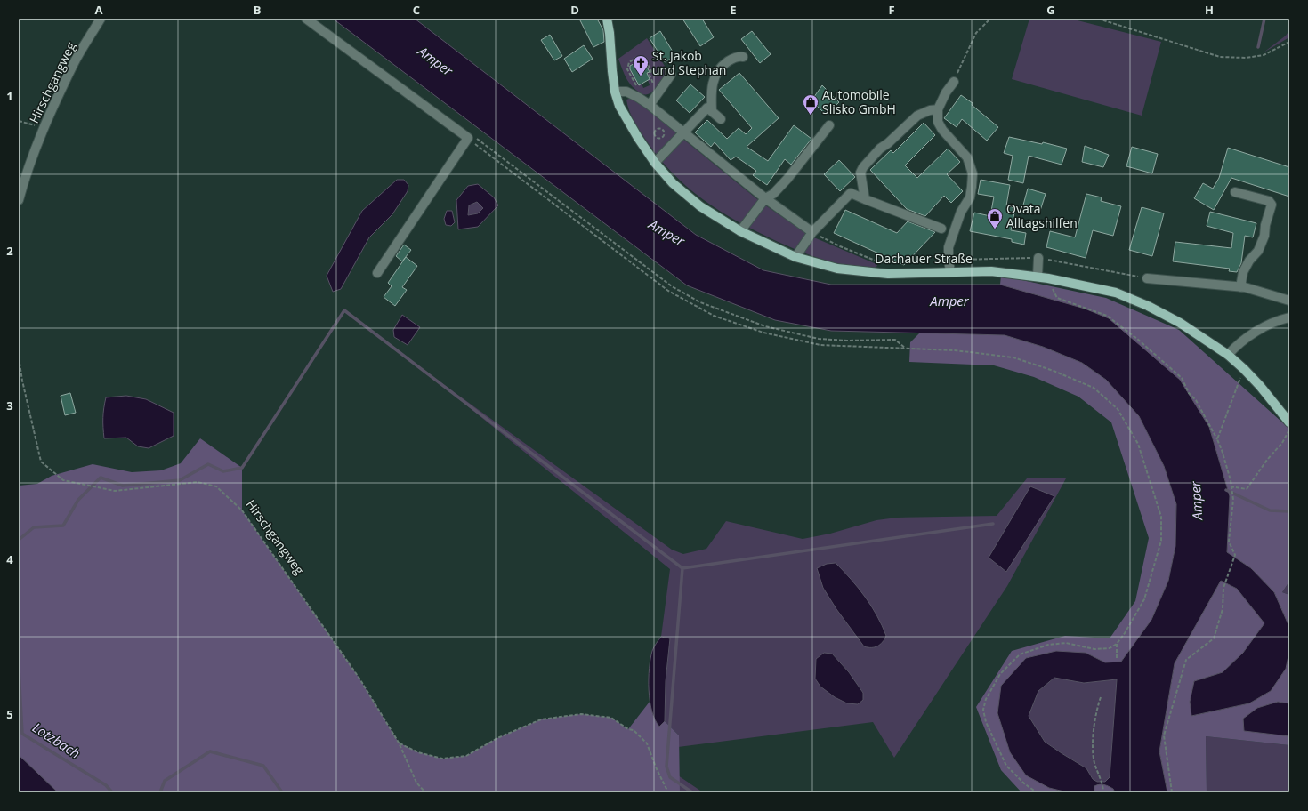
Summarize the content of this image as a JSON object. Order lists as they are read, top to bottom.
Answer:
{
  "streets": {
    "main road": ["Dachauer Straße"],
    "street": ["Hirschgangweg"]
  },
  "water": ["Amper", "Lotzbach"],
  "places": {
    "church": ["St. Jakob und Stephan"],
    "shop": ["Automobile Slisko GmbH", "Ovata Alltagshilfen"]
  },
  "grid": {
    "columns": [
      "A",
      "B",
      "C",
      "D",
      "E",
      "F",
      "G",
      "H"
    ],
    "rows": [
      "1",
      "2",
      "3",
      "4",
      "5"
    ]
  }
}
